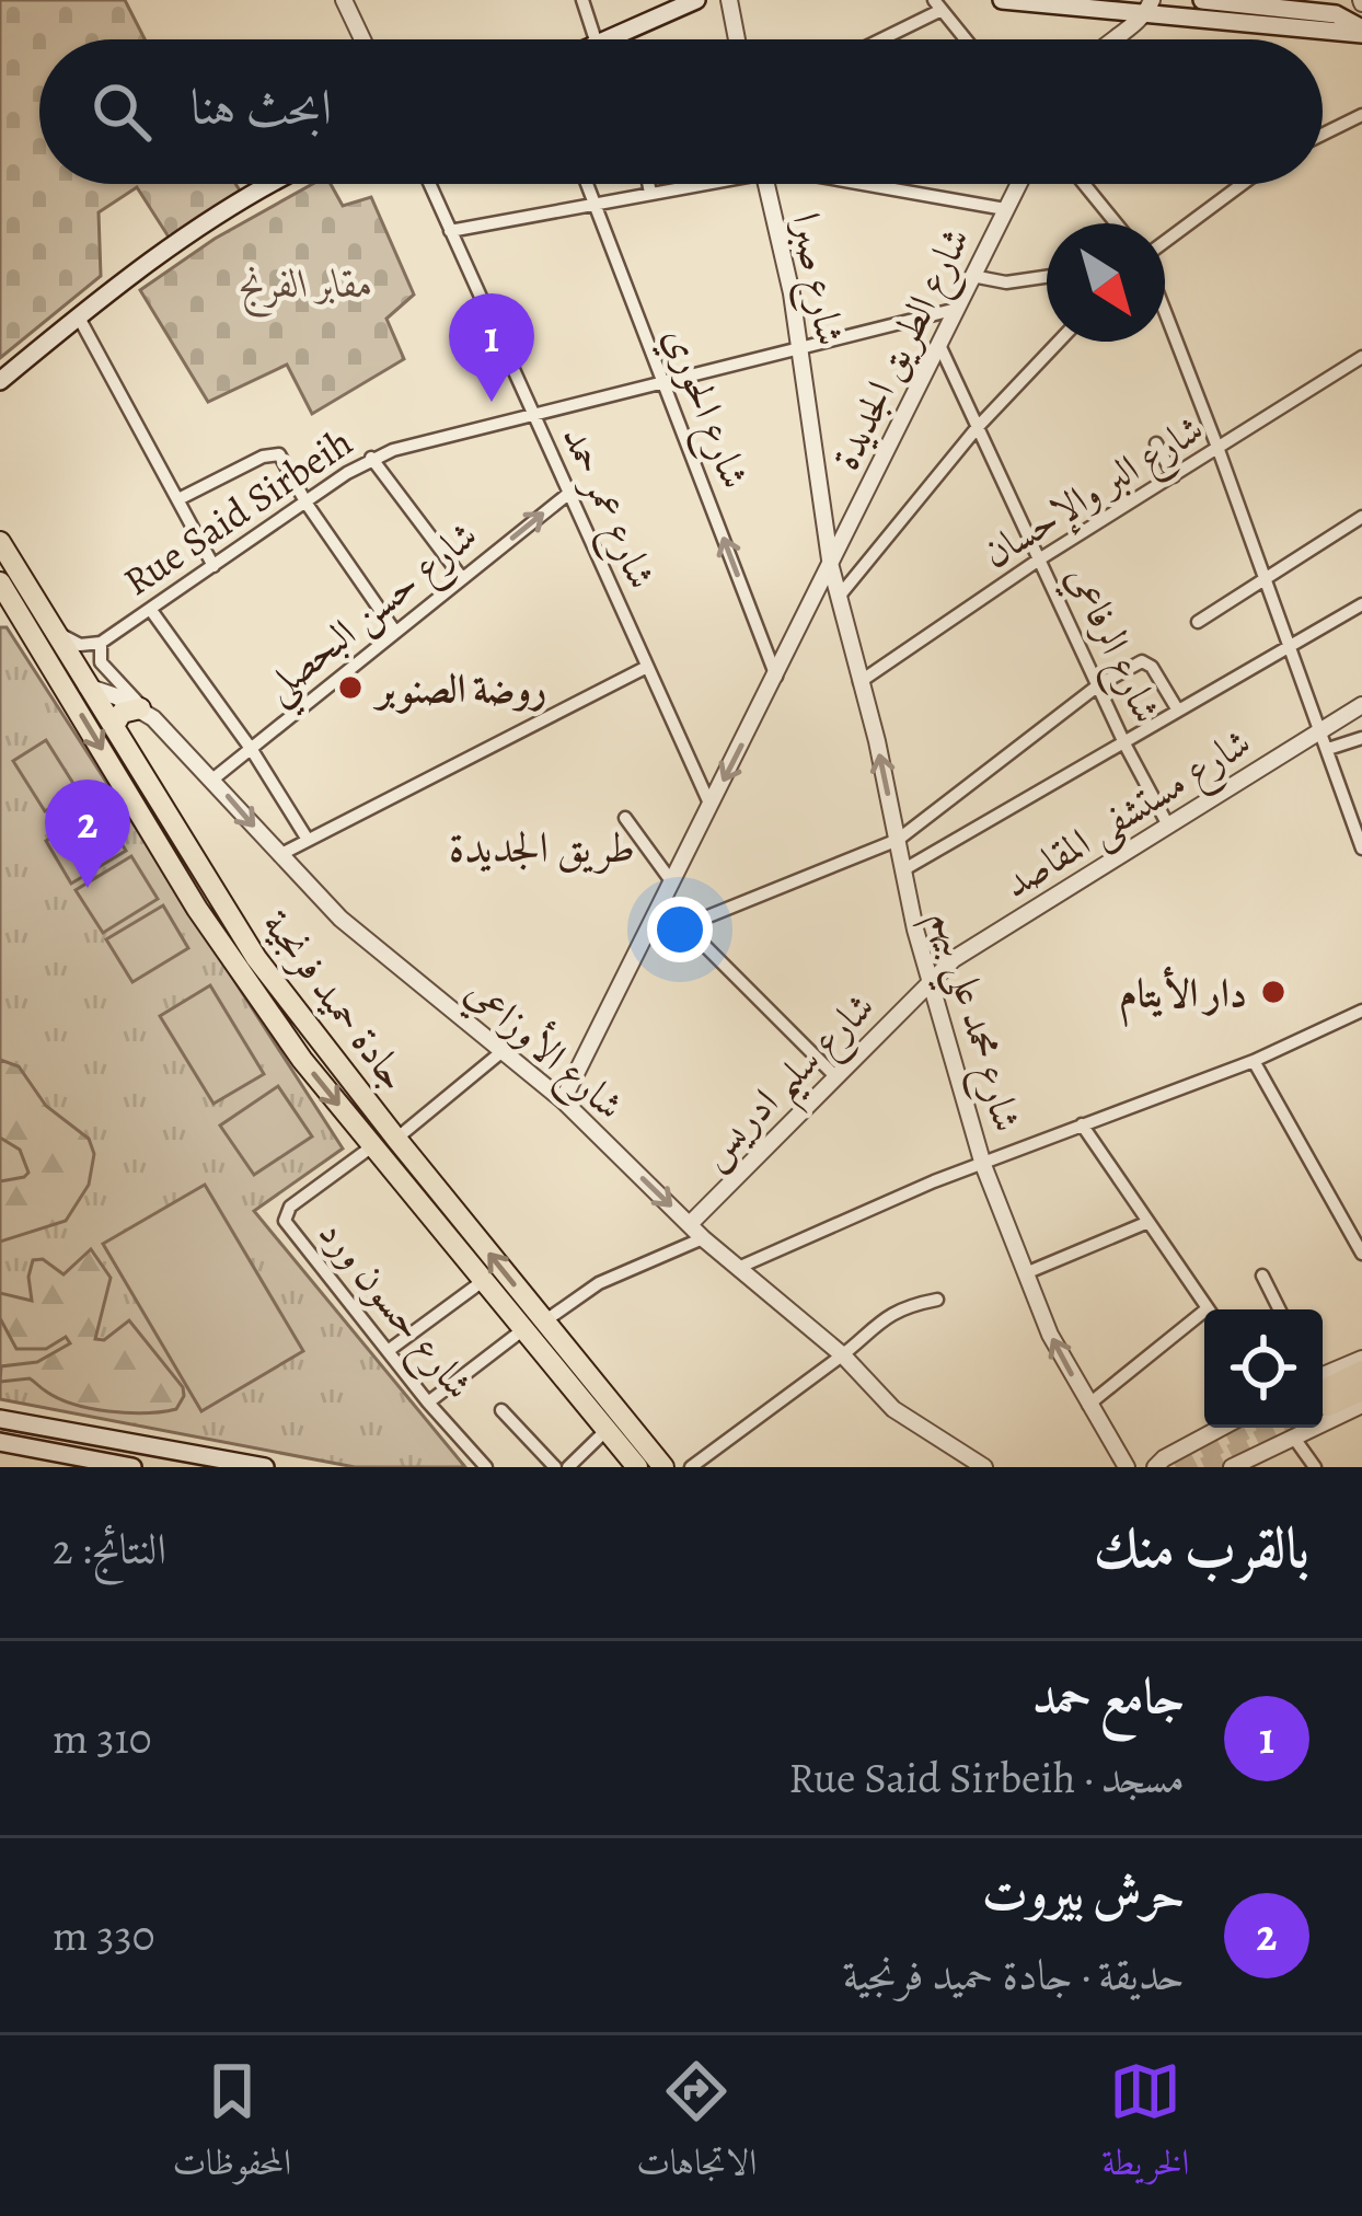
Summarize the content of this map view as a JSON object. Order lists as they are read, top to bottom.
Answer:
{
  "streets": {
    "main road": ["جادة حميد فرنجية"],
    "street": [
      "شارع صبرا",
      "شارع الطريق الجديدة",
      "شارع الحوري",
      "شارع البر والإحسان",
      "شارع عمر حمد",
      "Rue Said Sirbeih",
      "شارع حسن البحصلي",
      "شارع الرفاعي",
      "شارع مستشفى المقاصد",
      "شارع محمد علي بيهم",
      "شارع الأوزاعي",
      "شارع سليم ادريس",
      "شارع حسون ورد"
    ]
  },
  "crossings": [
    ["شارع صبرا", "شارع الطريق الجديدة"],
    ["شارع صبرا", "Rue Said Sirbeih"],
    ["شارع صبرا", "شارع محمد علي بيهم"],
    ["شارع الطريق الجديدة", "شارع الحوري"],
    ["شارع الطريق الجديدة", "شارع عمر حمد"],
    ["شارع الطريق الجديدة", "Rue Said Sirbeih"],
    ["شارع الطريق الجديدة", "شارع الرفاعي"],
    ["شارع الطريق الجديدة", "شارع محمد علي بيهم"],
    ["شارع الطريق الجديدة", "شارع الأوزاعي"],
    ["شارع الحوري", "Rue Said Sirbeih"],
    ["شارع البر والإحسان", "شارع الرفاعي"],
    ["شارع البر والإحسان", "شارع محمد علي بيهم"],
    ["شارع عمر حمد", "Rue Said Sirbeih"],
    ["شارع عمر حمد", "شارع حسن البحصلي"],
    ["شارع حسن البحصلي", "شارع الأوزاعي"],
    ["شارع الرفاعي", "شارع مستشفى المقاصد"],
    ["شارع مستشفى المقاصد", "شارع محمد علي بيهم"],
    ["شارع مستشفى المقاصد", "شارع سليم ادريس"],
    ["جادة حميد فرنجية", "شارع الأوزاعي"],
    ["جادة حميد فرنجية", "شارع حسون ورد"],
    ["شارع محمد علي بيهم", "شارع سليم ادريس"],
    ["شارع الأوزاعي", "شارع سليم ادريس"]
  ],
  "one_way": ["شارع الحوري"],
  "districts": ["طريق الجديدة"],
  "parks": ["مقابر الفرنج"],
  "places": ["روضة الصنوبر", "دار الأيتام"],
  "north": "bottom right",
  "page": {
    "search": "ابحث هنا",
    "pins": ["1", "2"],
    "heading": ["بالقرب منك", "النتائج: 2"],
    "list": [
      {
        "mark": "1",
        "name": "جامع حمد",
        "note": "مسجد · Rue Said Sirbeih",
        "value": "310 m"
      },
      {
        "mark": "2",
        "name": "حرش بيروت",
        "note": "حديقة · جادة حميد فرنجية",
        "value": "330 m"
      }
    ],
    "nav": ["الخريطة", "الاتجاهات", "المحفوظات"]
  }
}
